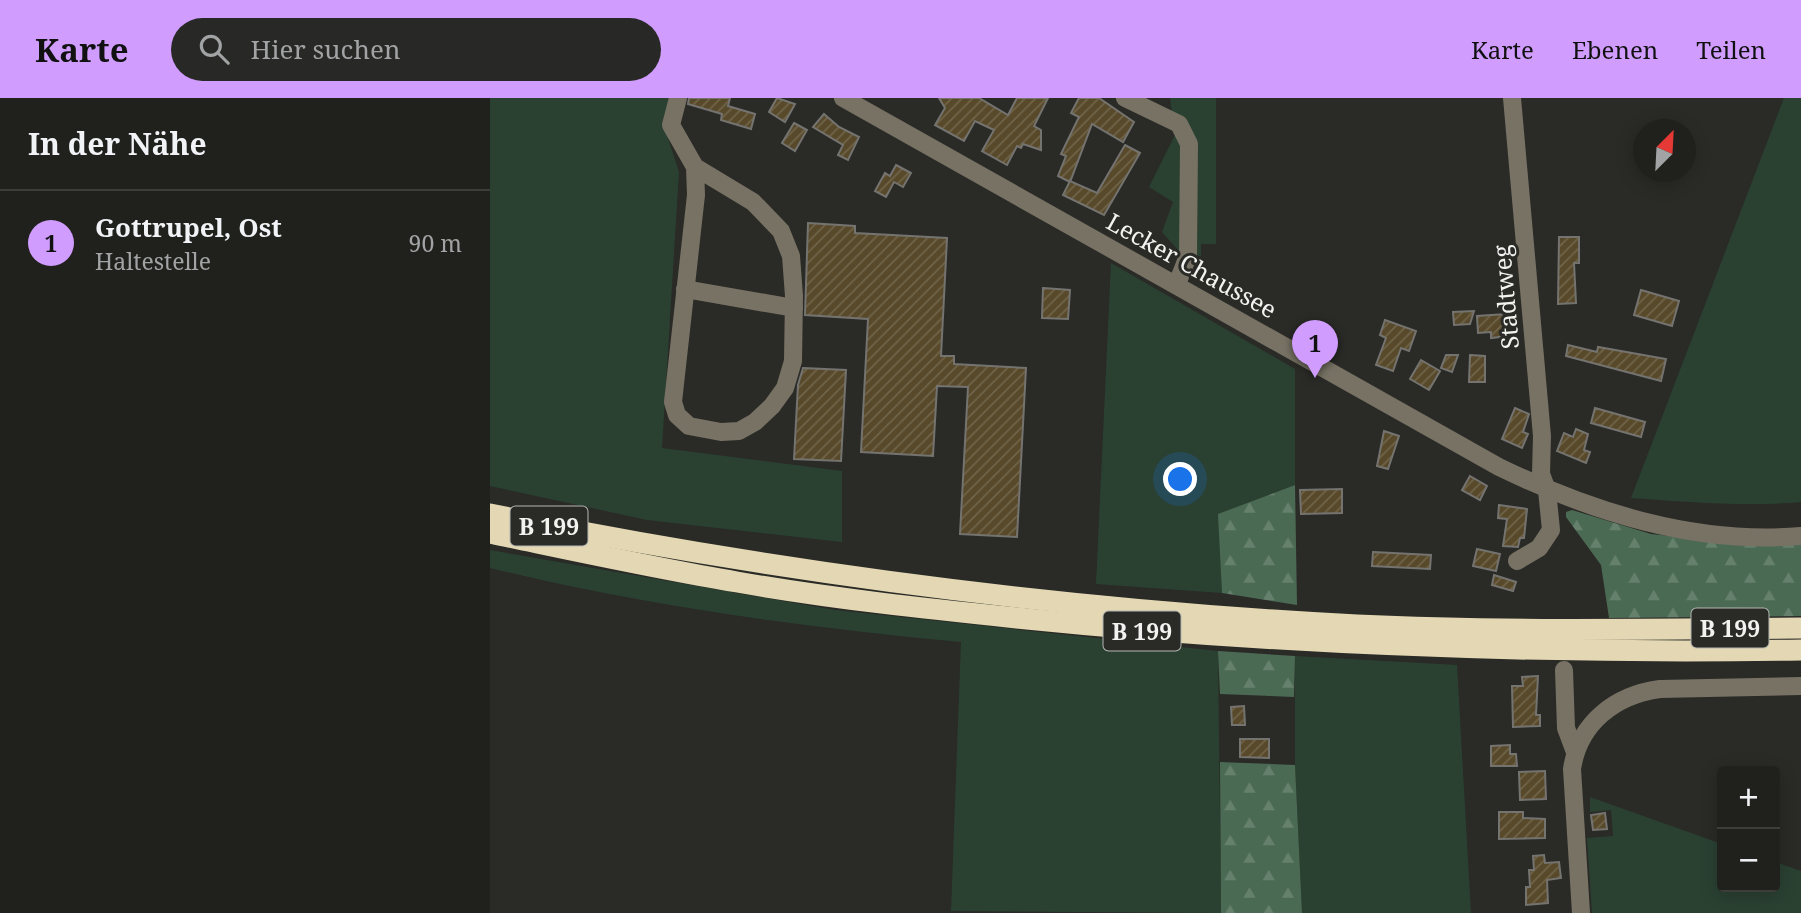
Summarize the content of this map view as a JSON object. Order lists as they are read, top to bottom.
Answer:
{
  "streets": {
    "highway": ["B 199"],
    "street": ["Lecker Chaussee", "Stadtweg"]
  },
  "crossings": [
    ["Lecker Chaussee", "Stadtweg"]
  ],
  "north": "top right",
  "page": {
    "header": "Karte",
    "search": "Hier suchen",
    "nav": ["Karte", "Ebenen", "Teilen"],
    "heading": "In der Nähe",
    "list": [
      {
        "mark": "1",
        "name": "Gottrupel, Ost",
        "note": "Haltestelle",
        "value": "90 m"
      }
    ],
    "pins": "1",
    "map_buttons": ["+", "−"]
  }
}
